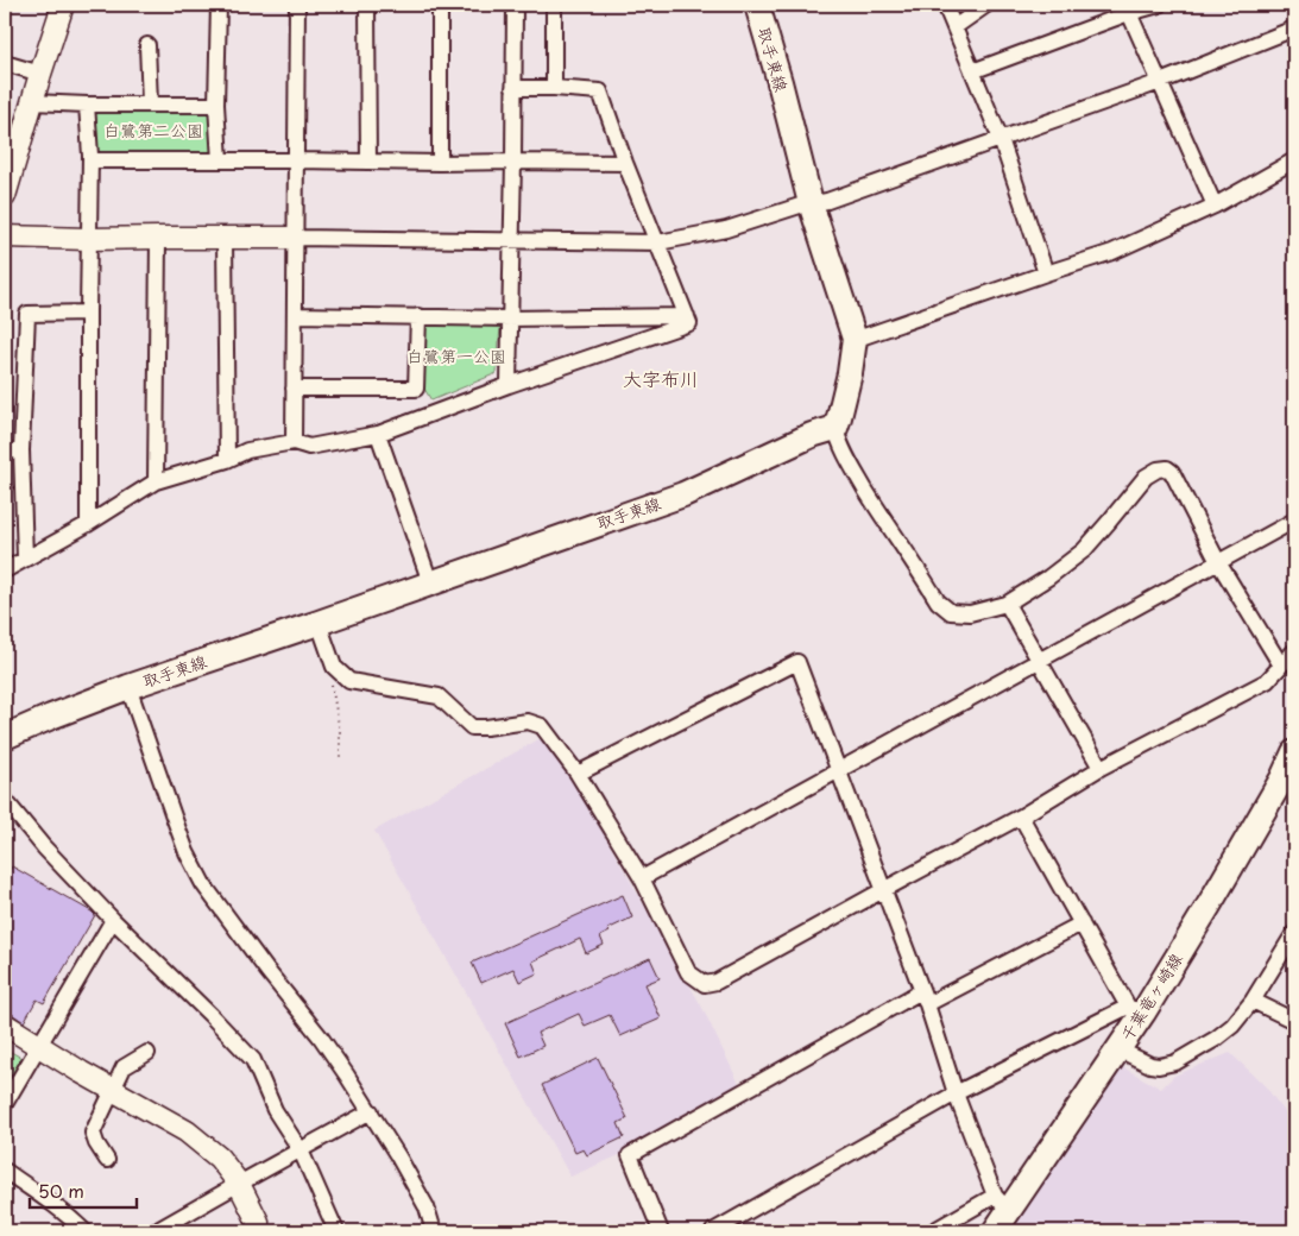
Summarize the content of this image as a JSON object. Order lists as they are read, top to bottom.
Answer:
{
  "streets": {
    "main road": ["取手東線", "千葉竜ヶ崎線"]
  },
  "districts": ["大字布川"],
  "parks": ["白鷺第二公園", "白鷺第一公園"],
  "scale_bar": "50 m"
}
